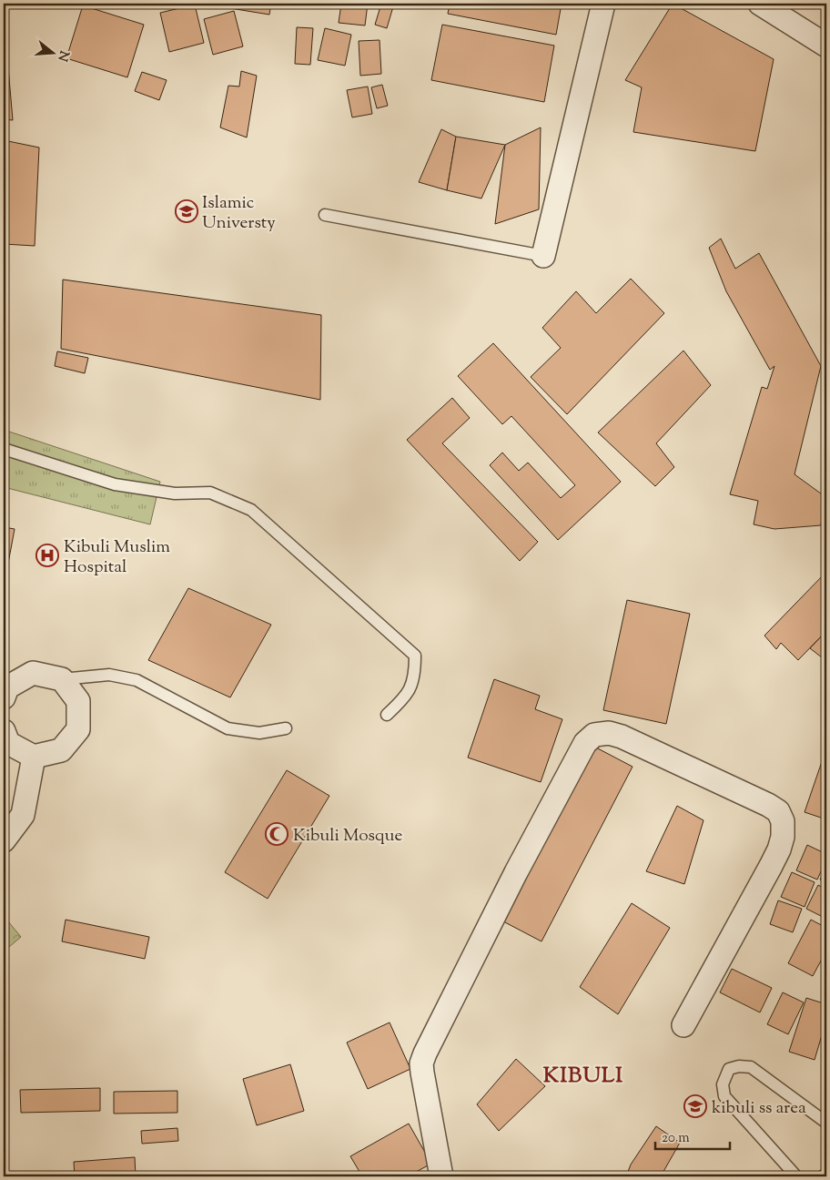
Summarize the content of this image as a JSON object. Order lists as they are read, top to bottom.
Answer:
{
  "districts": ["KIBULI"],
  "places": {
    "school or university": ["Islamic Universty", "kibuli ss area"],
    "hospital": ["Kibuli Muslim Hospital"],
    "mosque": ["Kibuli Mosque"]
  },
  "scale_bar": "20 m",
  "north": "right"
}
